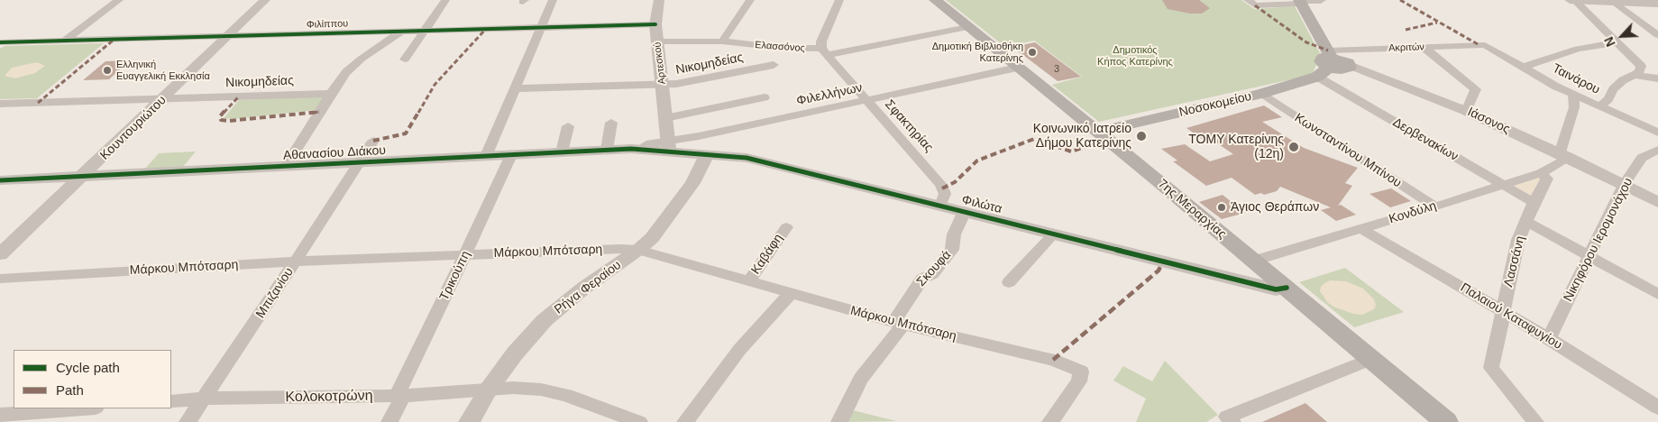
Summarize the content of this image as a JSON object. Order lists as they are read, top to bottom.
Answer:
{
  "streets": {
    "main road": ["Νοσοκομείου", "7ης Μεραρχίας"],
    "street": [
      "Φιλίππου",
      "Ελασσόνος",
      "Ακριτών",
      "Αρτεσκού",
      "Νικομηδείας",
      "Ταινάρου",
      "Φιλελλήνων",
      "Ιάσονος",
      "Σφακτηρίας",
      "Κουντουριώτου",
      "Δερβενακίων",
      "Κωνσταντίνου Μπίνου",
      "Αθανασίου Διάκου",
      "Φιλώτα",
      "Κονδύλη",
      "Νικηφόρου Ιερομονάχου",
      "Μάρκου Μπότσαρη",
      "Καβάφη",
      "Λασσάνη",
      "Σκουφά",
      "Τρικούπη",
      "Ρήγα Φεραίου",
      "Μπιζανίου",
      "Παλαιού Καταφυγίου",
      "Κολοκοτρώνη"
    ]
  },
  "crossings": [
    ["Φιλίππου", "Αρτεσκού"],
    ["Φιλίππου", "Κουντουριώτου"],
    ["Ελασσόνος", "Αρτεσκού"],
    ["Ελασσόνος", "Σφακτηρίας"],
    ["Ελασσόνος", "7ης Μεραρχίας"],
    ["Ακριτών", "Ταινάρου"],
    ["Ακριτών", "Νοσοκομείου"],
    ["Ακριτών", "Δερβενακίων"],
    ["Αρτεσκού", "Νικομηδείας"],
    ["Νικομηδείας", "Κουντουριώτου"],
    ["Φιλελλήνων", "Σφακτηρίας"],
    ["Φιλελλήνων", "Αθανασίου Διάκου"],
    ["Φιλελλήνων", "Φιλώτα"],
    ["Φιλελλήνων", "7ης Μεραρχίας"],
    ["Νοσοκομείου", "Ιάσονος"],
    ["Νοσοκομείου", "Δερβενακίων"],
    ["Νοσοκομείου", "Κωνσταντίνου Μπίνου"],
    ["Νοσοκομείου", "7ης Μεραρχίας"],
    ["Ιάσονος", "Κονδύλη"],
    ["Ιάσονος", "Νικηφόρου Ιερομονάχου"],
    ["Σφακτηρίας", "Φιλώτα"],
    ["Κουντουριώτου", "Αθανασίου Διάκου"],
    ["Δερβενακίων", "Κονδύλη"],
    ["Δερβενακίων", "Λασσάνη"],
    ["Κωνσταντίνου Μπίνου", "Κονδύλη"],
    ["Αθανασίου Διάκου", "Φιλώτα"],
    ["Αθανασίου Διάκου", "Τρικούπη"],
    ["Αθανασίου Διάκου", "Μπιζανίου"],
    ["Φιλώτα", "7ης Μεραρχίας"],
    ["Φιλώτα", "Σκουφά"],
    ["Φιλώτα", "Ρήγα Φεραίου"],
    ["7ης Μεραρχίας", "Κονδύλη"],
    ["Κονδύλη", "Λασσάνη"],
    ["Κονδύλη", "Παλαιού Καταφυγίου"],
    ["Νικηφόρου Ιερομονάχου", "Παλαιού Καταφυγίου"],
    ["Μάρκου Μπότσαρη", "Καβάφη"],
    ["Μάρκου Μπότσαρη", "Σκουφά"],
    ["Μάρκου Μπότσαρη", "Τρικούπη"],
    ["Μάρκου Μπότσαρη", "Ρήγα Φεραίου"],
    ["Μάρκου Μπότσαρη", "Μπιζανίου"],
    ["Λασσάνη", "Παλαιού Καταφυγίου"],
    ["Τρικούπη", "Κολοκοτρώνη"],
    ["Ρήγα Φεραίου", "Κολοκοτρώνη"],
    ["Μπιζανίου", "Κολοκοτρώνη"]
  ],
  "parks": ["Δημοτικός Κήπος Κατερίνης"],
  "places": [
    "Δημοτική Βιβλιοθήκη Κατερίνης",
    "Ελληνική Ευαγγελική Εκκλησία",
    "Κοινωνικό Ιατρείο Δήμου Κατερίνης",
    "ΤΟΜΥ Κατερίνης (12η)",
    "Άγιος Θεράπων"
  ],
  "house_numbers": ["3"],
  "legend": ["Cycle path", "Path"],
  "north": "bottom left"
}
